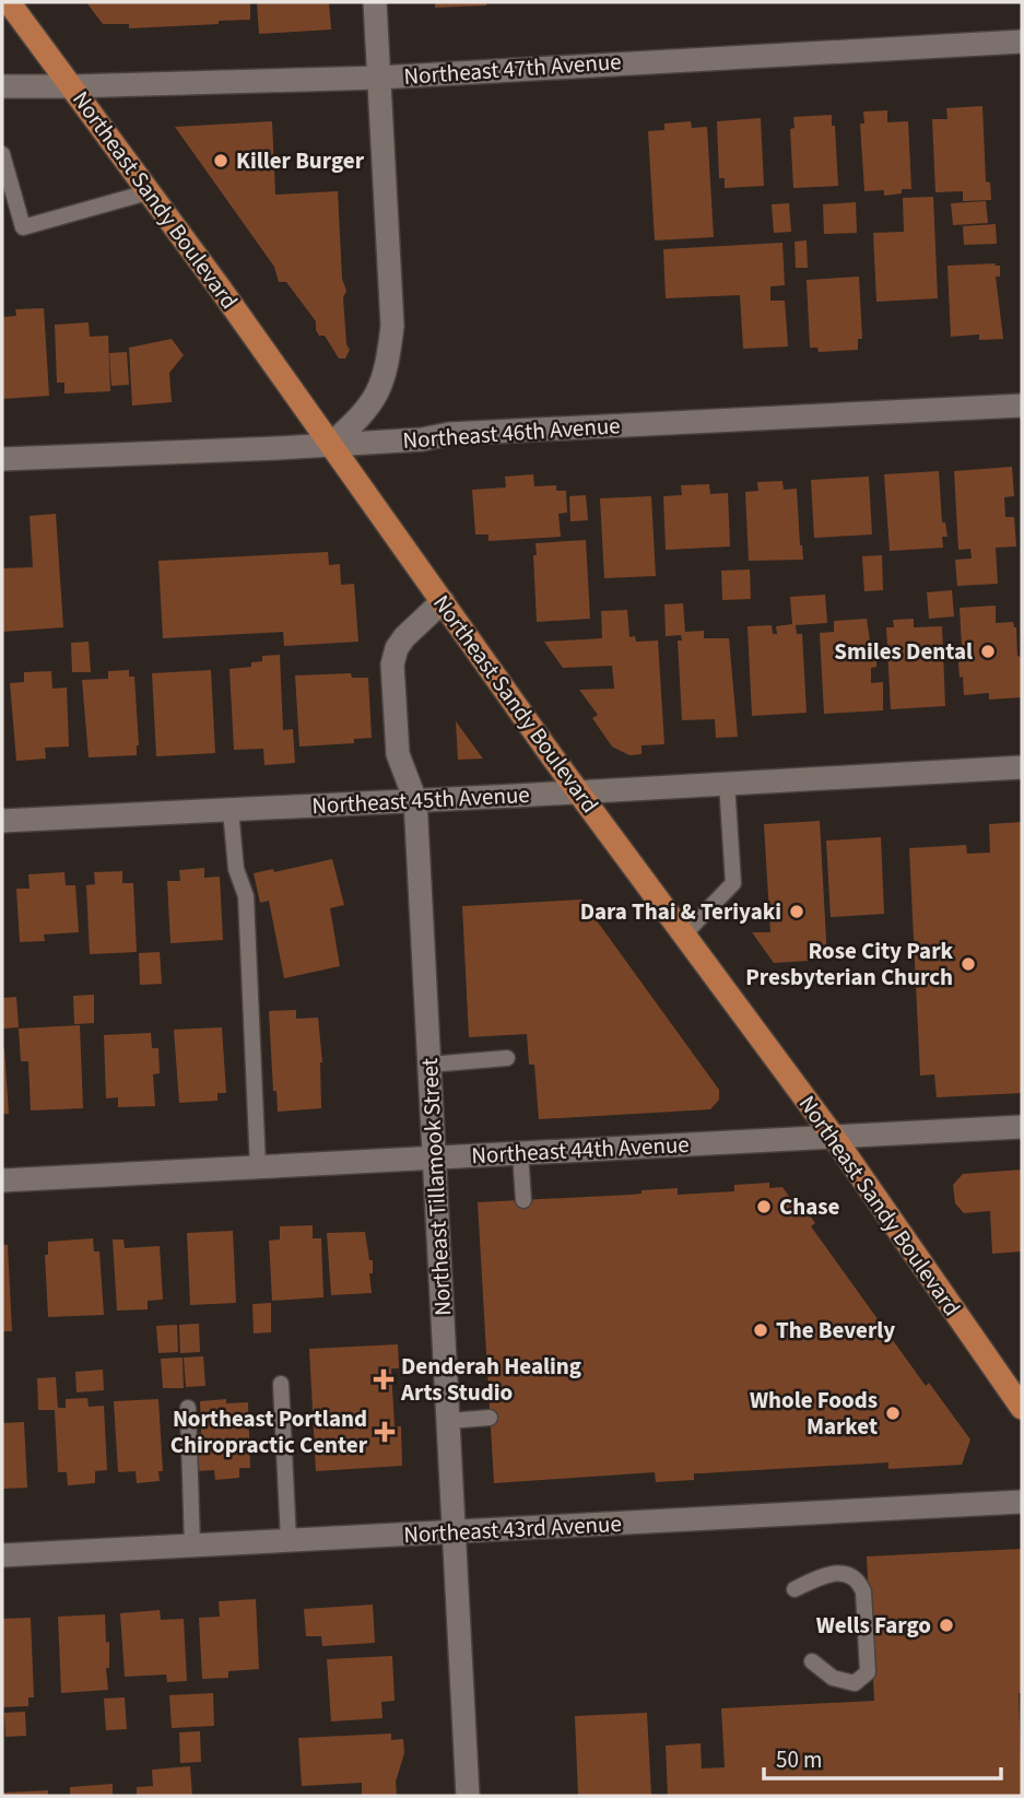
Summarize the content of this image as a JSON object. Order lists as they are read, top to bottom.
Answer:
{
  "streets": {
    "main road": ["Northeast Sandy Boulevard"],
    "street": [
      "Northeast 47th Avenue",
      "Northeast 46th Avenue",
      "Northeast 45th Avenue",
      "Northeast 44th Avenue",
      "Northeast Tillamook Street",
      "Northeast 43rd Avenue"
    ]
  },
  "crossings": [
    ["Northeast 47th Avenue", "Northeast Sandy Boulevard"],
    ["Northeast Sandy Boulevard", "Northeast 46th Avenue"],
    ["Northeast Sandy Boulevard", "Northeast 45th Avenue"],
    ["Northeast Sandy Boulevard", "Northeast 44th Avenue"],
    ["Northeast Sandy Boulevard", "Northeast Tillamook Street"],
    ["Northeast 45th Avenue", "Northeast Tillamook Street"],
    ["Northeast 44th Avenue", "Northeast Tillamook Street"],
    ["Northeast Tillamook Street", "Northeast 43rd Avenue"]
  ],
  "places": {
    "other": [
      "Killer Burger",
      "Smiles Dental",
      "Dara Thai & Teriyaki",
      "Rose City Park Presbyterian Church",
      "Chase",
      "The Beverly",
      "Whole Foods Market",
      "Wells Fargo"
    ],
    "health": ["Denderah Healing Arts Studio", "Northeast Portland Chiropractic Center"]
  },
  "scale_bar": "50 m"
}
